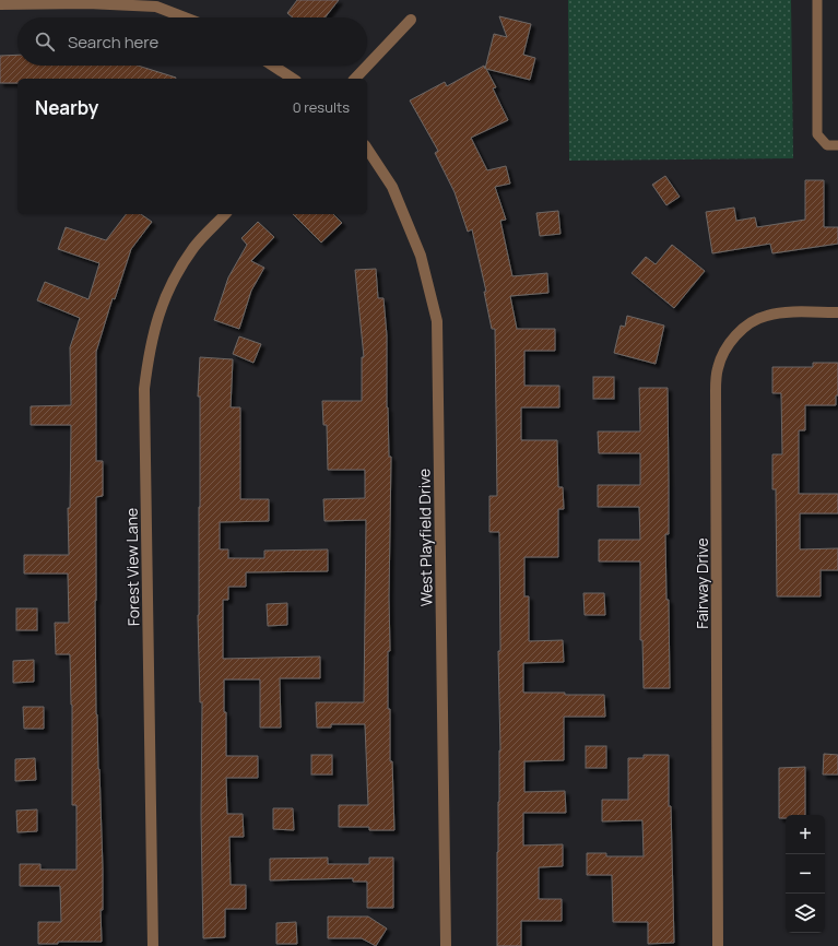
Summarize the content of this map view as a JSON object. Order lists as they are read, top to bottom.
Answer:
{
  "streets": {
    "street": ["West Playfield Drive", "Forest View Lane", "Fairway Drive"]
  },
  "page": {
    "search": "Search here",
    "heading": ["Nearby", "0 results"],
    "map_buttons": ["+", "−"]
  }
}
